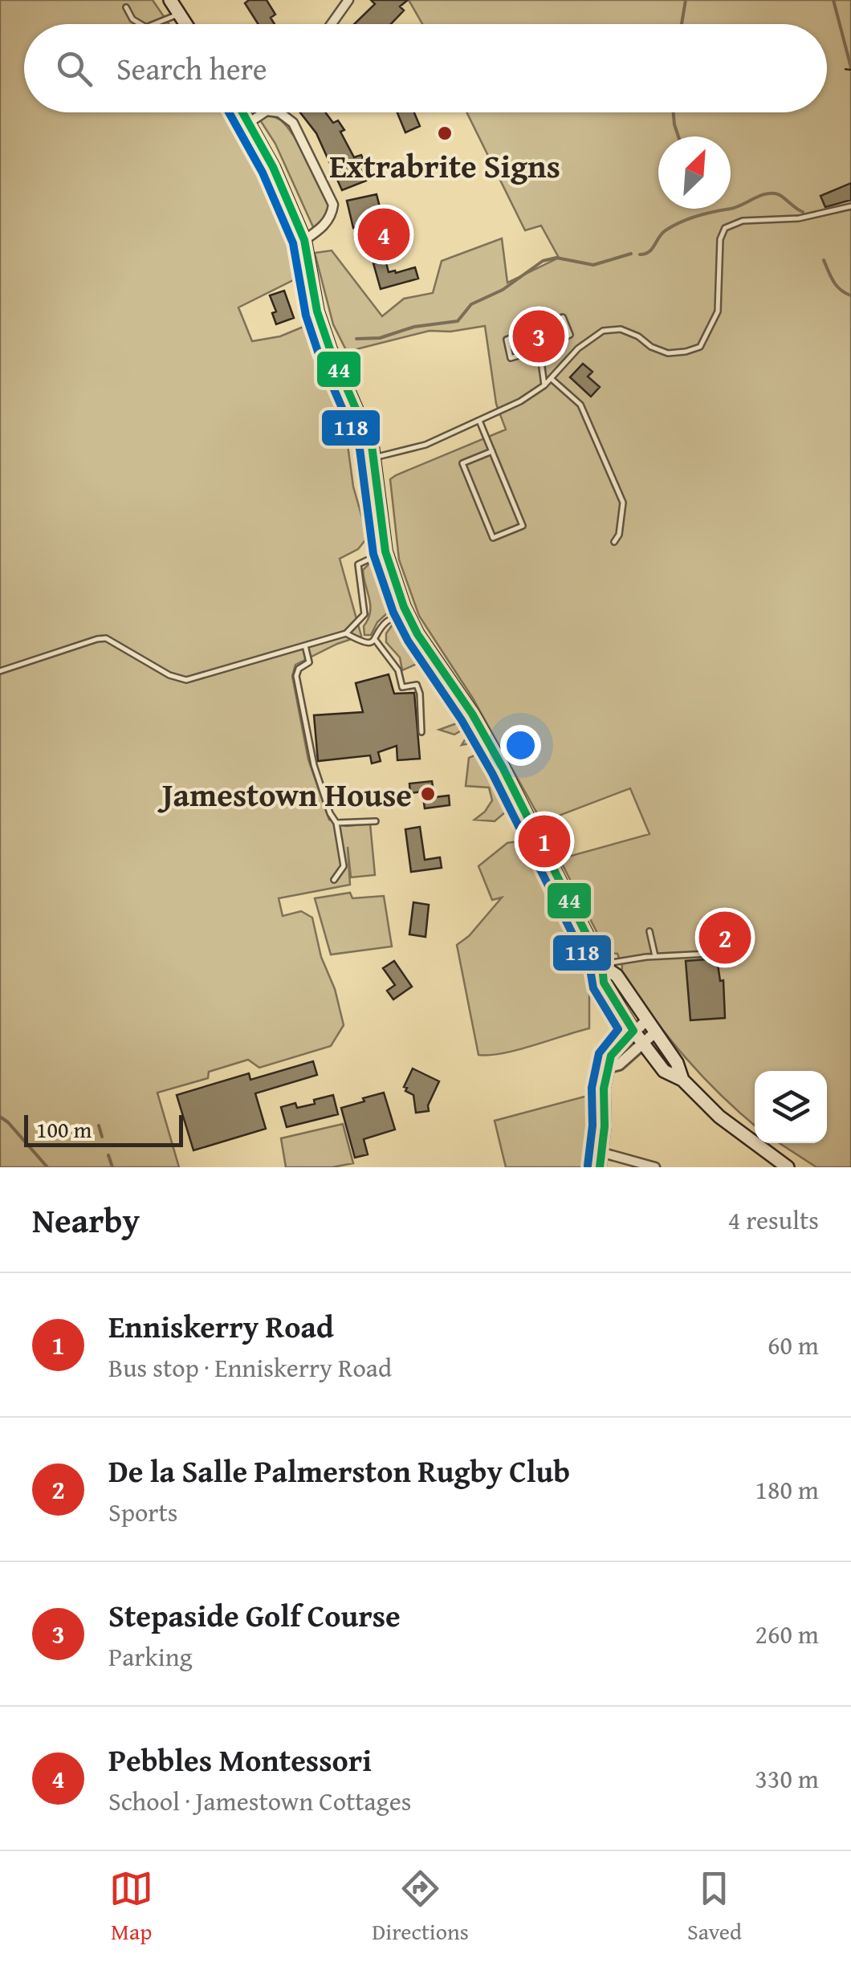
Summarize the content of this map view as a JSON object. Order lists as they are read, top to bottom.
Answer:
{
  "places": ["Extrabrite Signs", "Jamestown House"],
  "lines": ["transit line 44", "transit line 118"],
  "scale_bar": "100 m",
  "north": "top right",
  "page": {
    "search": "Search here",
    "pins": [
      "4",
      "3",
      "1",
      "2"
    ],
    "scale": "100 m",
    "heading": ["Nearby", "4 results"],
    "list": [
      {
        "mark": "1",
        "name": "Enniskerry Road",
        "note": "Bus stop · Enniskerry Road",
        "value": "60 m"
      },
      {
        "mark": "2",
        "name": "De la Salle Palmerston Rugby Club",
        "note": "Sports",
        "value": "180 m"
      },
      {
        "mark": "3",
        "name": "Stepaside Golf Course",
        "note": "Parking",
        "value": "260 m"
      },
      {
        "mark": "4",
        "name": "Pebbles Montessori",
        "note": "School · Jamestown Cottages",
        "value": "330 m"
      }
    ],
    "nav": ["Map", "Directions", "Saved"]
  }
}
